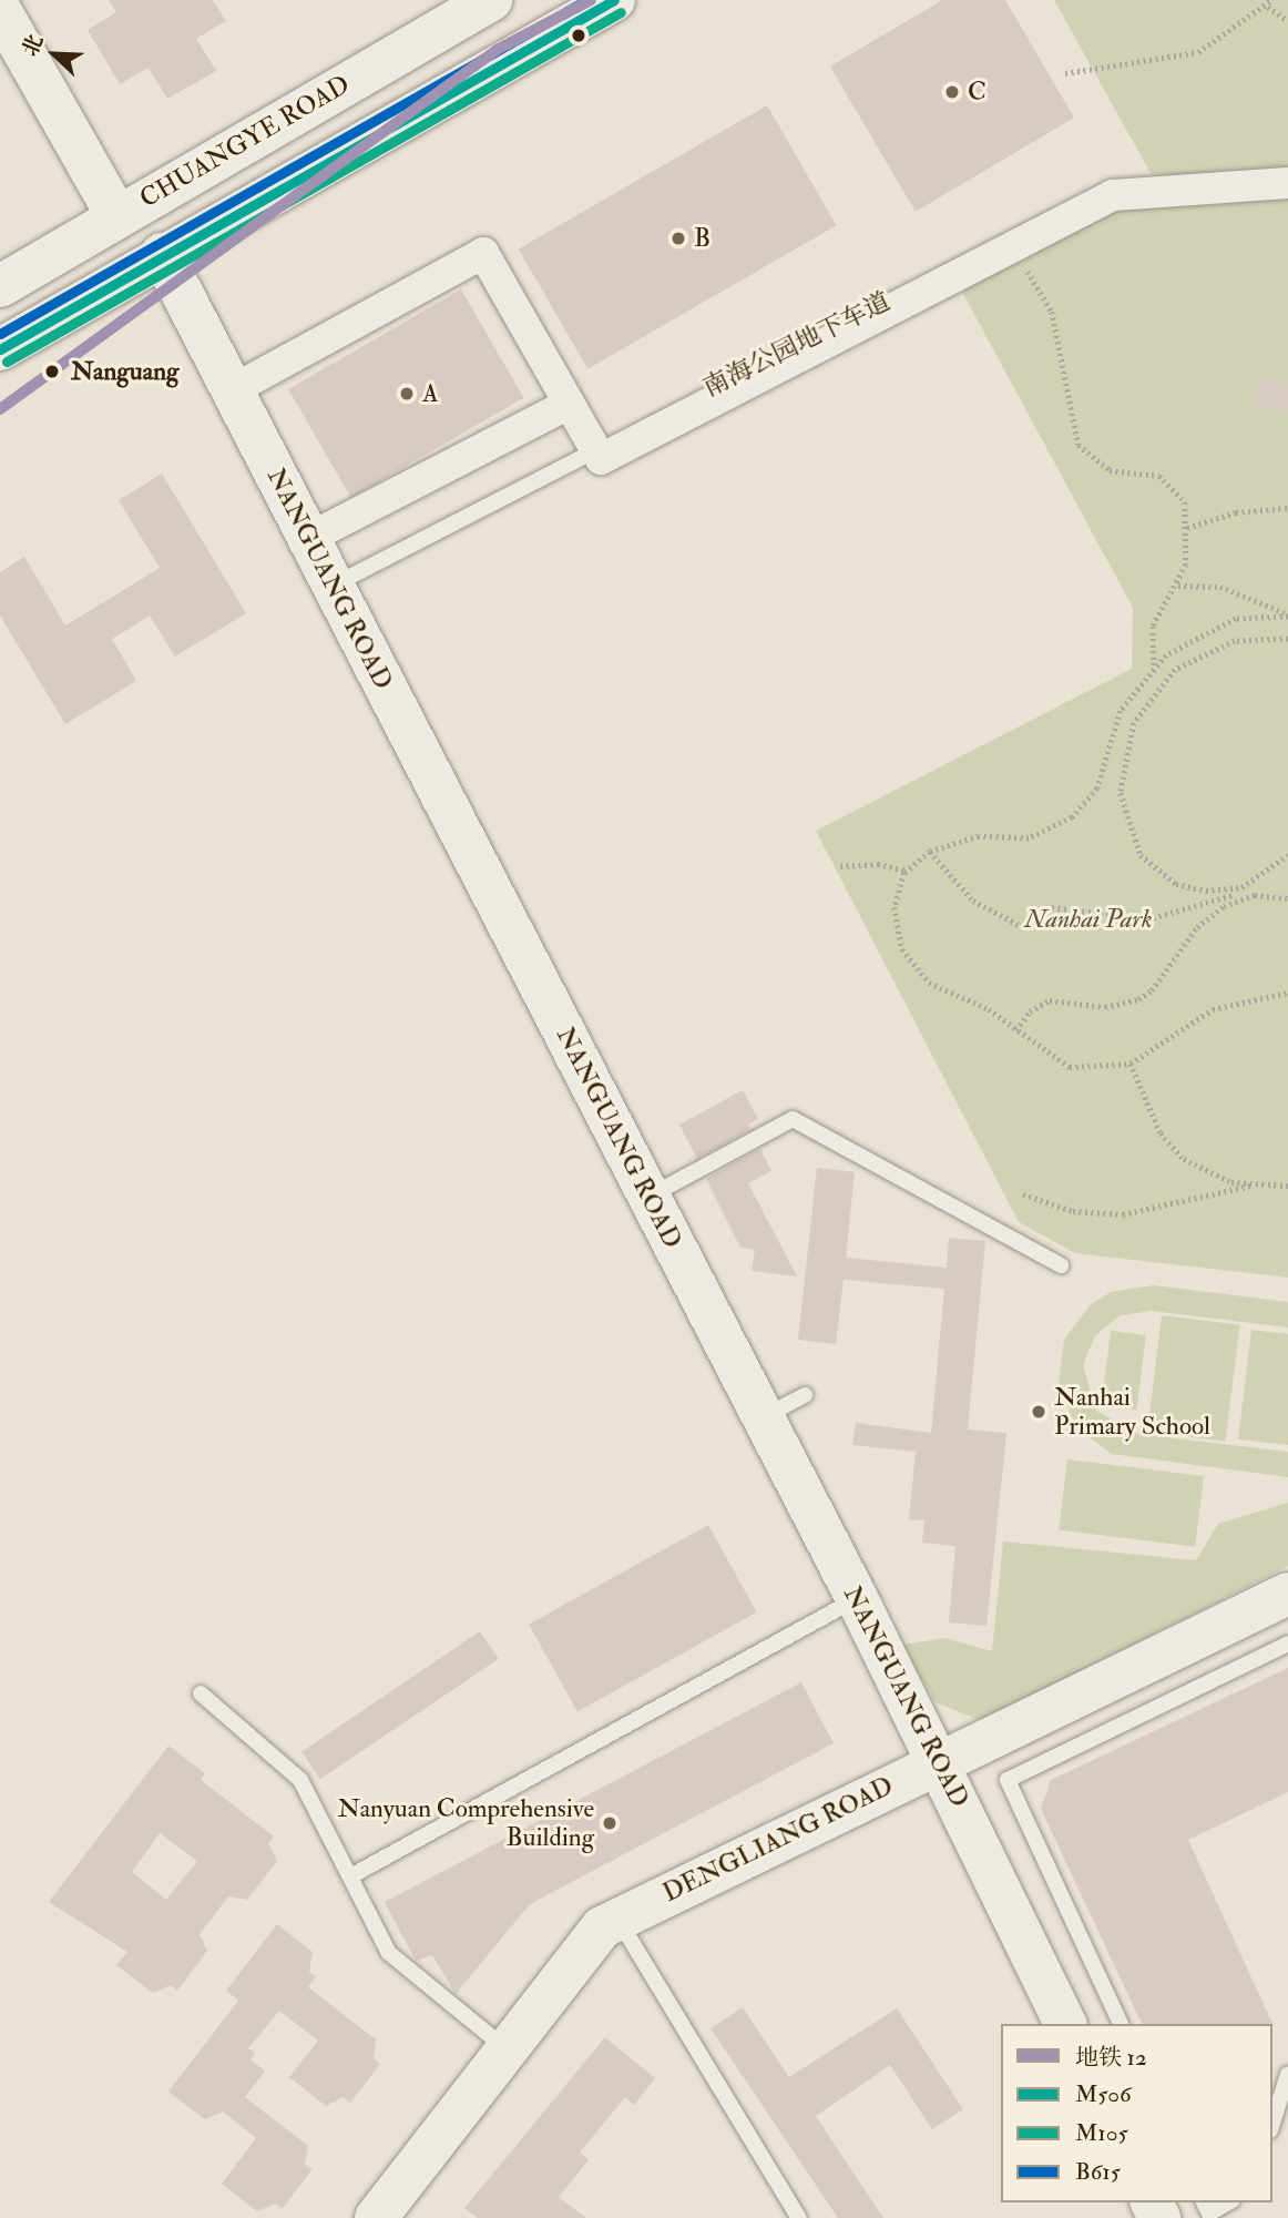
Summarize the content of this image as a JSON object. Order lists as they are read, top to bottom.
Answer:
{
  "streets": {
    "main road": ["CHUANGYE ROAD", "NANGUANG ROAD", "DENGLIANG ROAD"],
    "lane": ["南海公园地下车道"]
  },
  "crossings": [
    ["南海公园地下车道", "NANGUANG ROAD"],
    ["NANGUANG ROAD", "DENGLIANG ROAD"]
  ],
  "parks": ["Nanhai Park"],
  "places": [
    "C",
    "B",
    "Nanguang",
    "A",
    "Nanhai Primary School",
    "Nanyuan Comprehensive Building"
  ],
  "lines": [
    "metro line 12",
    "transit line M506",
    "transit line B615",
    "transit line M105"
  ],
  "legend": [
    "地铁 12",
    "M506",
    "M105",
    "B615"
  ],
  "north": "top left"
}
